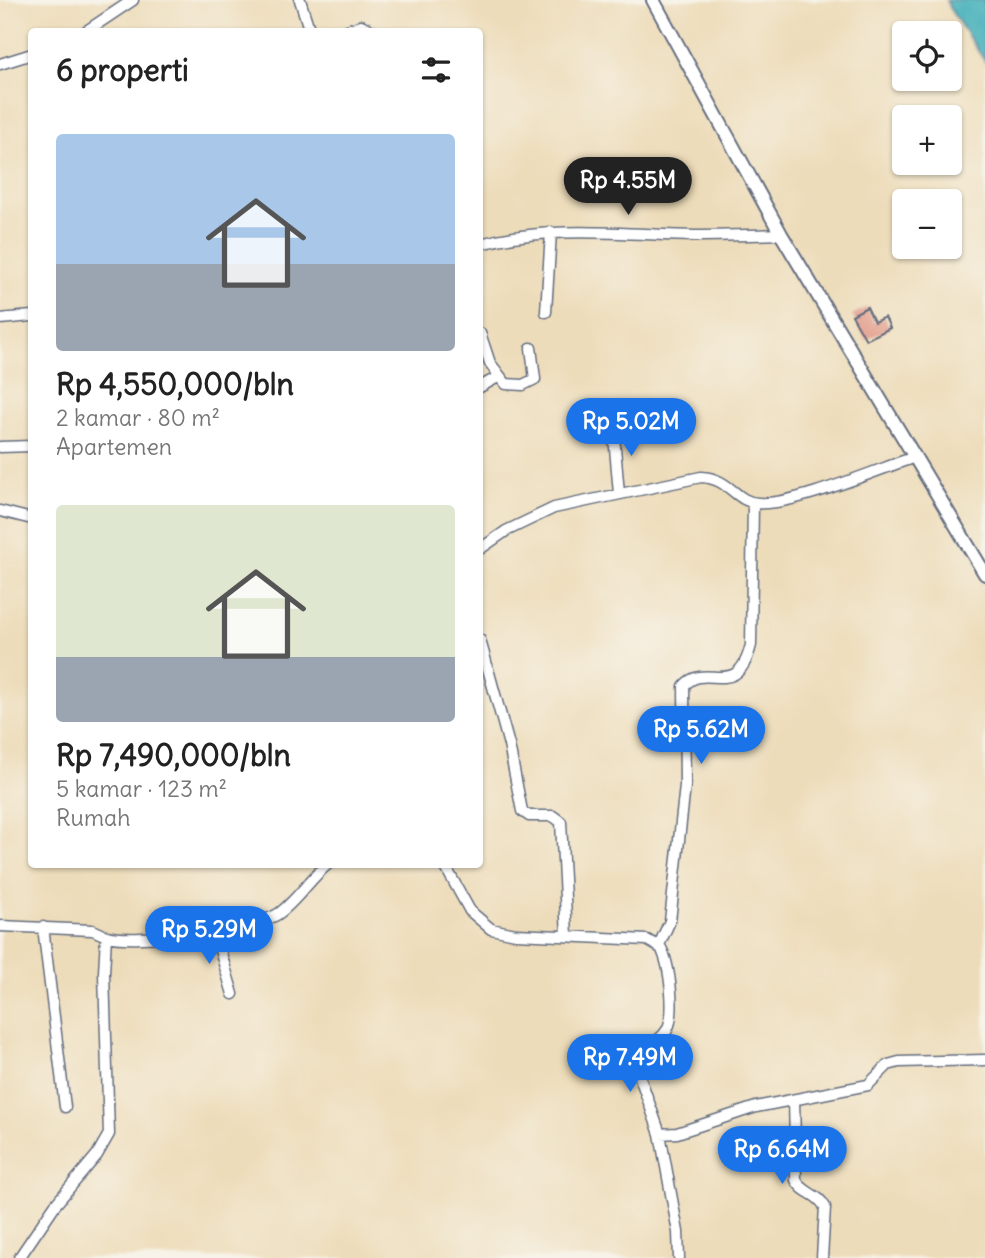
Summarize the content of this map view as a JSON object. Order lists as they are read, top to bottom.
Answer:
{
  "page": {
    "map_buttons": ["+", "−"],
    "heading": "6 properti",
    "list": [
      {
        "name": "Rp 4,550,000/bln",
        "note": "2 kamar · 80 m² · Apartemen"
      },
      {
        "name": "Rp 7,490,000/bln",
        "note": "5 kamar · 123 m² · Rumah"
      }
    ],
    "price": [
      "Rp 4.55M",
      "Rp 5.02M",
      "Rp 5.62M",
      "Rp 5.29M",
      "Rp 7.49M",
      "Rp 6.64M"
    ]
  }
}
